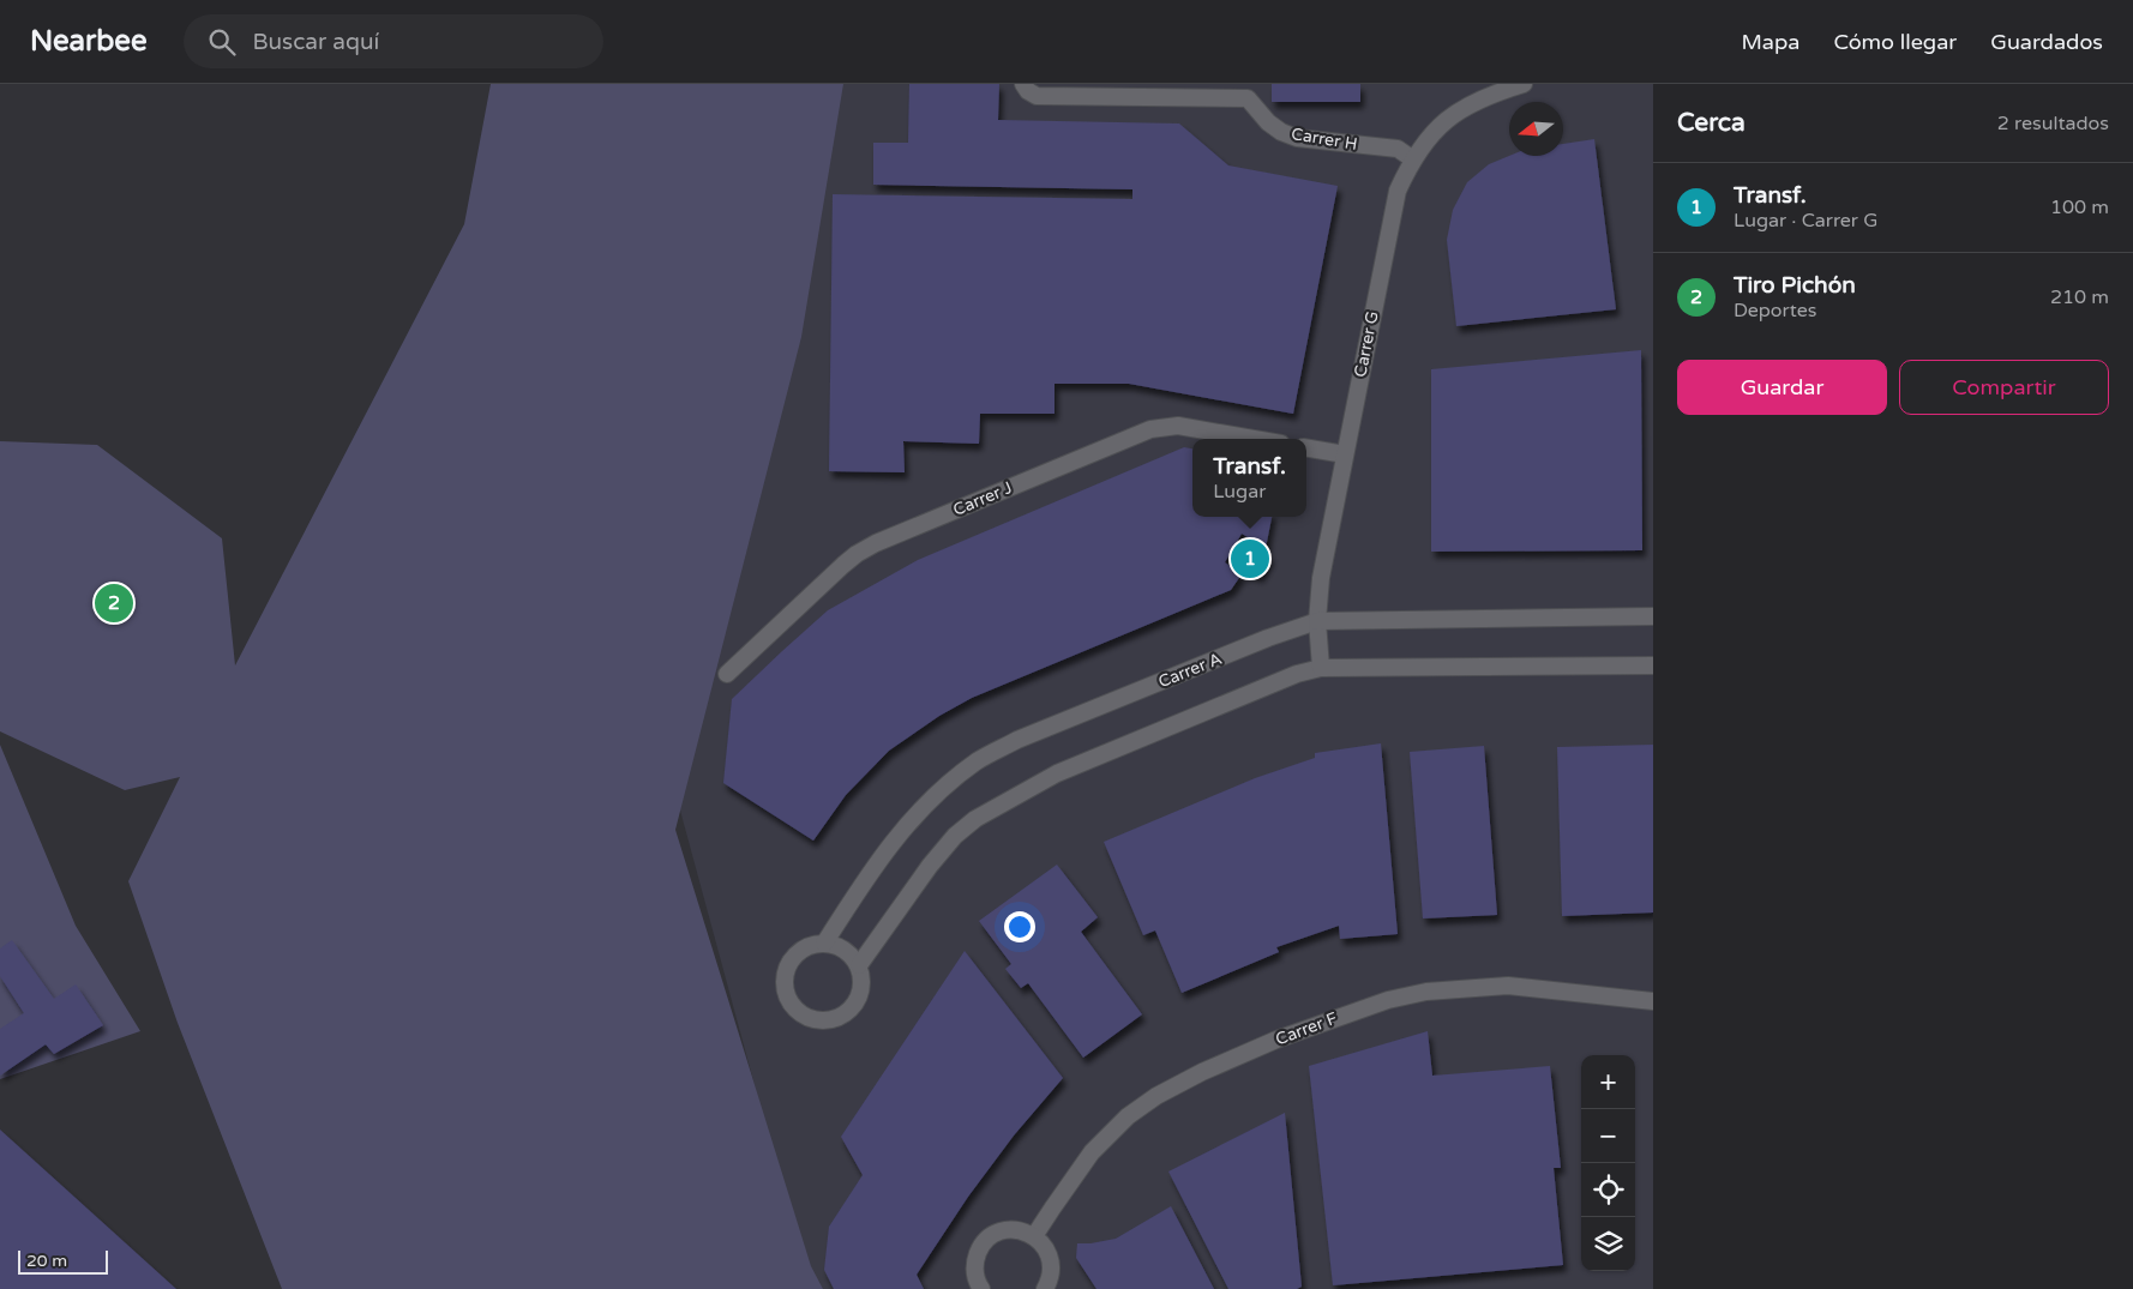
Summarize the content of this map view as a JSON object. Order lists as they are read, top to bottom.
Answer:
{
  "streets": {
    "street": [
      "Carrer H",
      "Carrer G",
      "Carrer J",
      "Carrer A",
      "Carrer F"
    ]
  },
  "crossings": [
    ["Carrer H", "Carrer G"],
    ["Carrer G", "Carrer A"]
  ],
  "scale_bar": "20 m",
  "north": "left",
  "page": {
    "header": "Nearbee",
    "search": "Buscar aquí",
    "nav": ["Mapa", "Cómo llegar", "Guardados"],
    "heading": ["Cerca", "2 resultados"],
    "list": [
      {
        "mark": "1",
        "name": "Transf.",
        "note": "Lugar · Carrer G",
        "value": "100 m"
      },
      {
        "mark": "2",
        "name": "Tiro Pichón",
        "note": "Deportes",
        "value": "210 m"
      }
    ],
    "buttons": ["Guardar", "Compartir"],
    "popup": ["Transf.", "Lugar"],
    "pins": ["1", "2"],
    "map_buttons": ["+", "−"],
    "scale": "20 m"
  }
}
